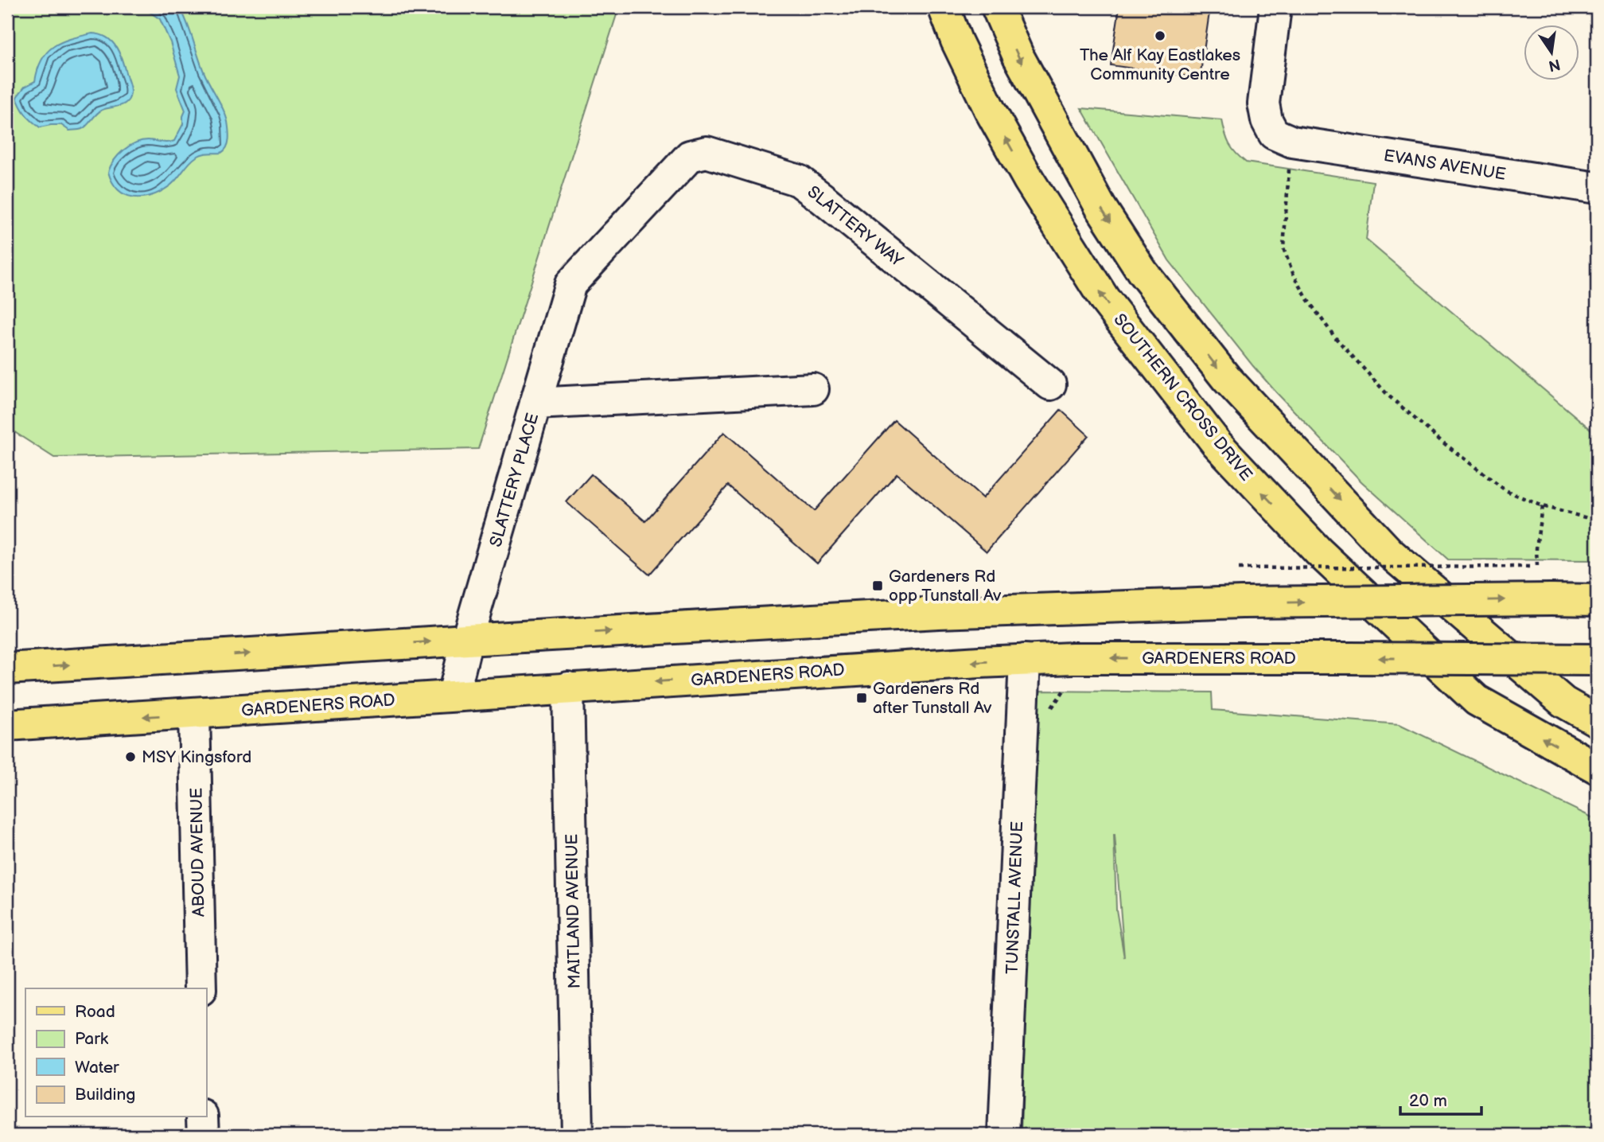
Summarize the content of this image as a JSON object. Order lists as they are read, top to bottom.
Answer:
{
  "streets": {
    "main road": ["SOUTHERN CROSS DRIVE", "GARDENERS ROAD"],
    "street": [
      "EVANS AVENUE",
      "SLATTERY WAY",
      "SLATTERY PLACE",
      "ABOUD AVENUE",
      "TUNSTALL AVENUE",
      "MAITLAND AVENUE"
    ]
  },
  "crossings": [
    ["SLATTERY WAY", "SLATTERY PLACE"],
    ["SLATTERY PLACE", "GARDENERS ROAD"],
    ["GARDENERS ROAD", "ABOUD AVENUE"],
    ["GARDENERS ROAD", "TUNSTALL AVENUE"],
    ["GARDENERS ROAD", "MAITLAND AVENUE"]
  ],
  "places": {
    "other": ["The Alf Kay Eastlakes Community Centre", "MSY Kingsford"],
    "transit": ["Gardeners Rd opp Tunstall Av", "Gardeners Rd after Tunstall Av"]
  },
  "legend": [
    "Road",
    "Park",
    "Water",
    "Building"
  ],
  "scale_bar": "20 m",
  "north": "bottom"
}
